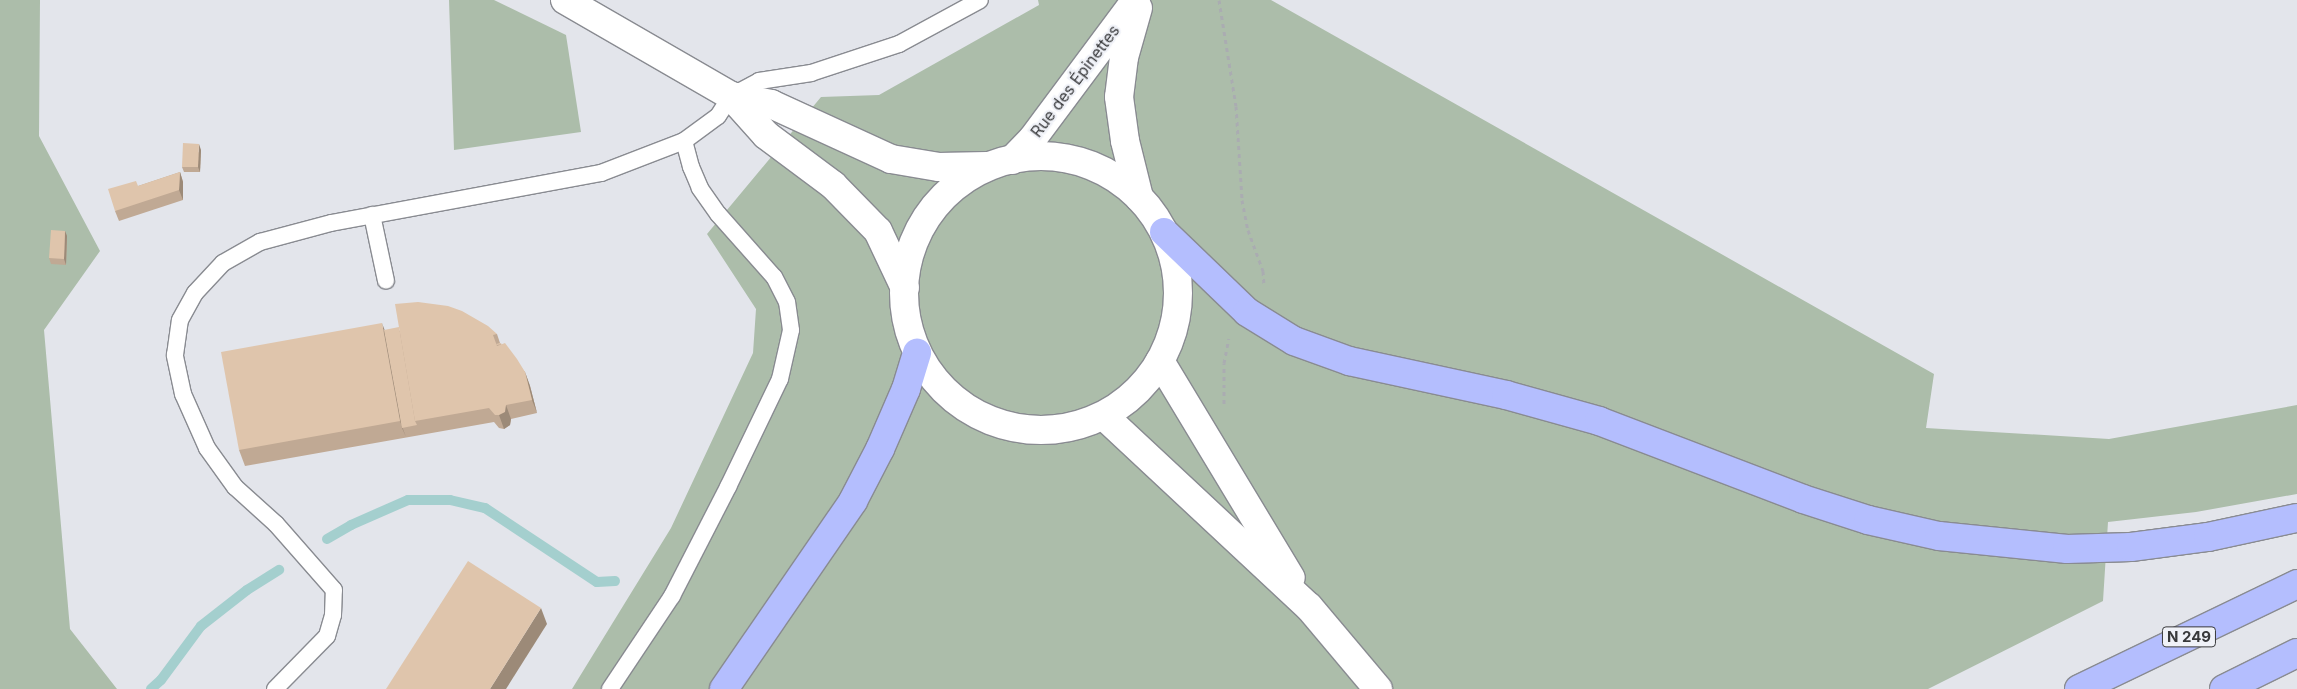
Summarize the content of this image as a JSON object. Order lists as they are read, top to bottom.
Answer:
{
  "streets": {
    "highway": ["N 249"],
    "main road": ["Rue des Épinettes"]
  }
}
